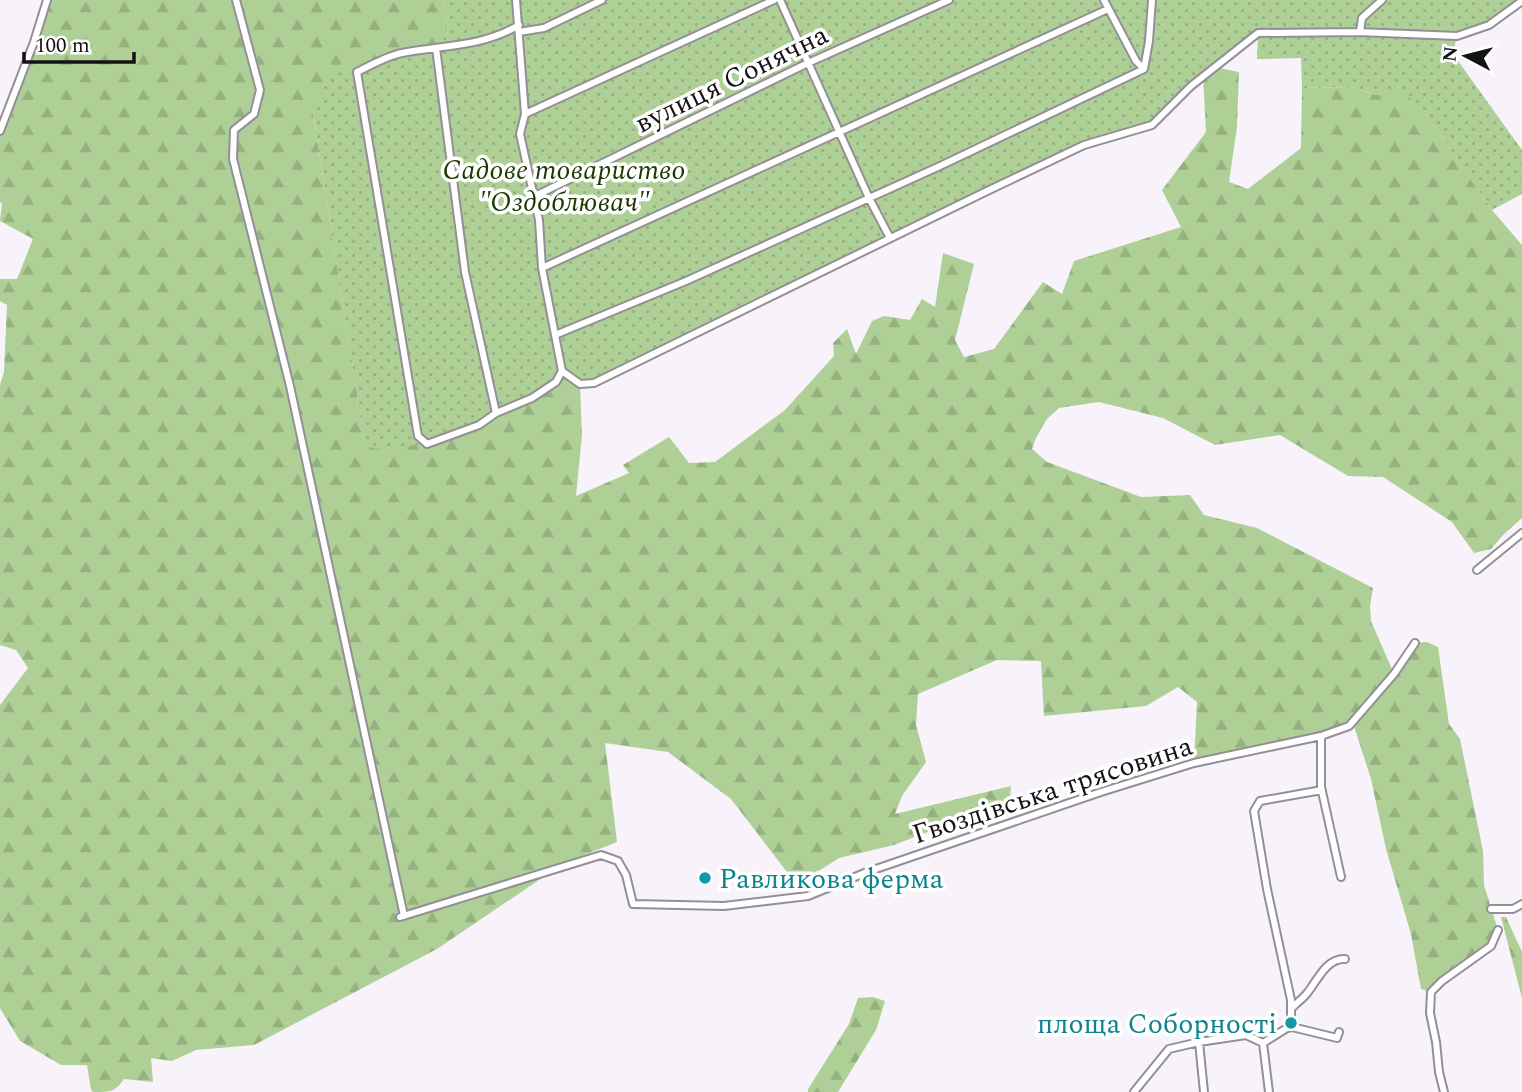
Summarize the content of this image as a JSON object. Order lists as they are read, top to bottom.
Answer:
{
  "streets": {
    "street": ["вулиця Сонячна", "Гвоздівська трясовина"]
  },
  "parks": ["Садове товариство \"Оздоблювач\""],
  "places": ["Равликова ферма", "площа Соборності"],
  "scale_bar": "100 m",
  "north": "left"
}
